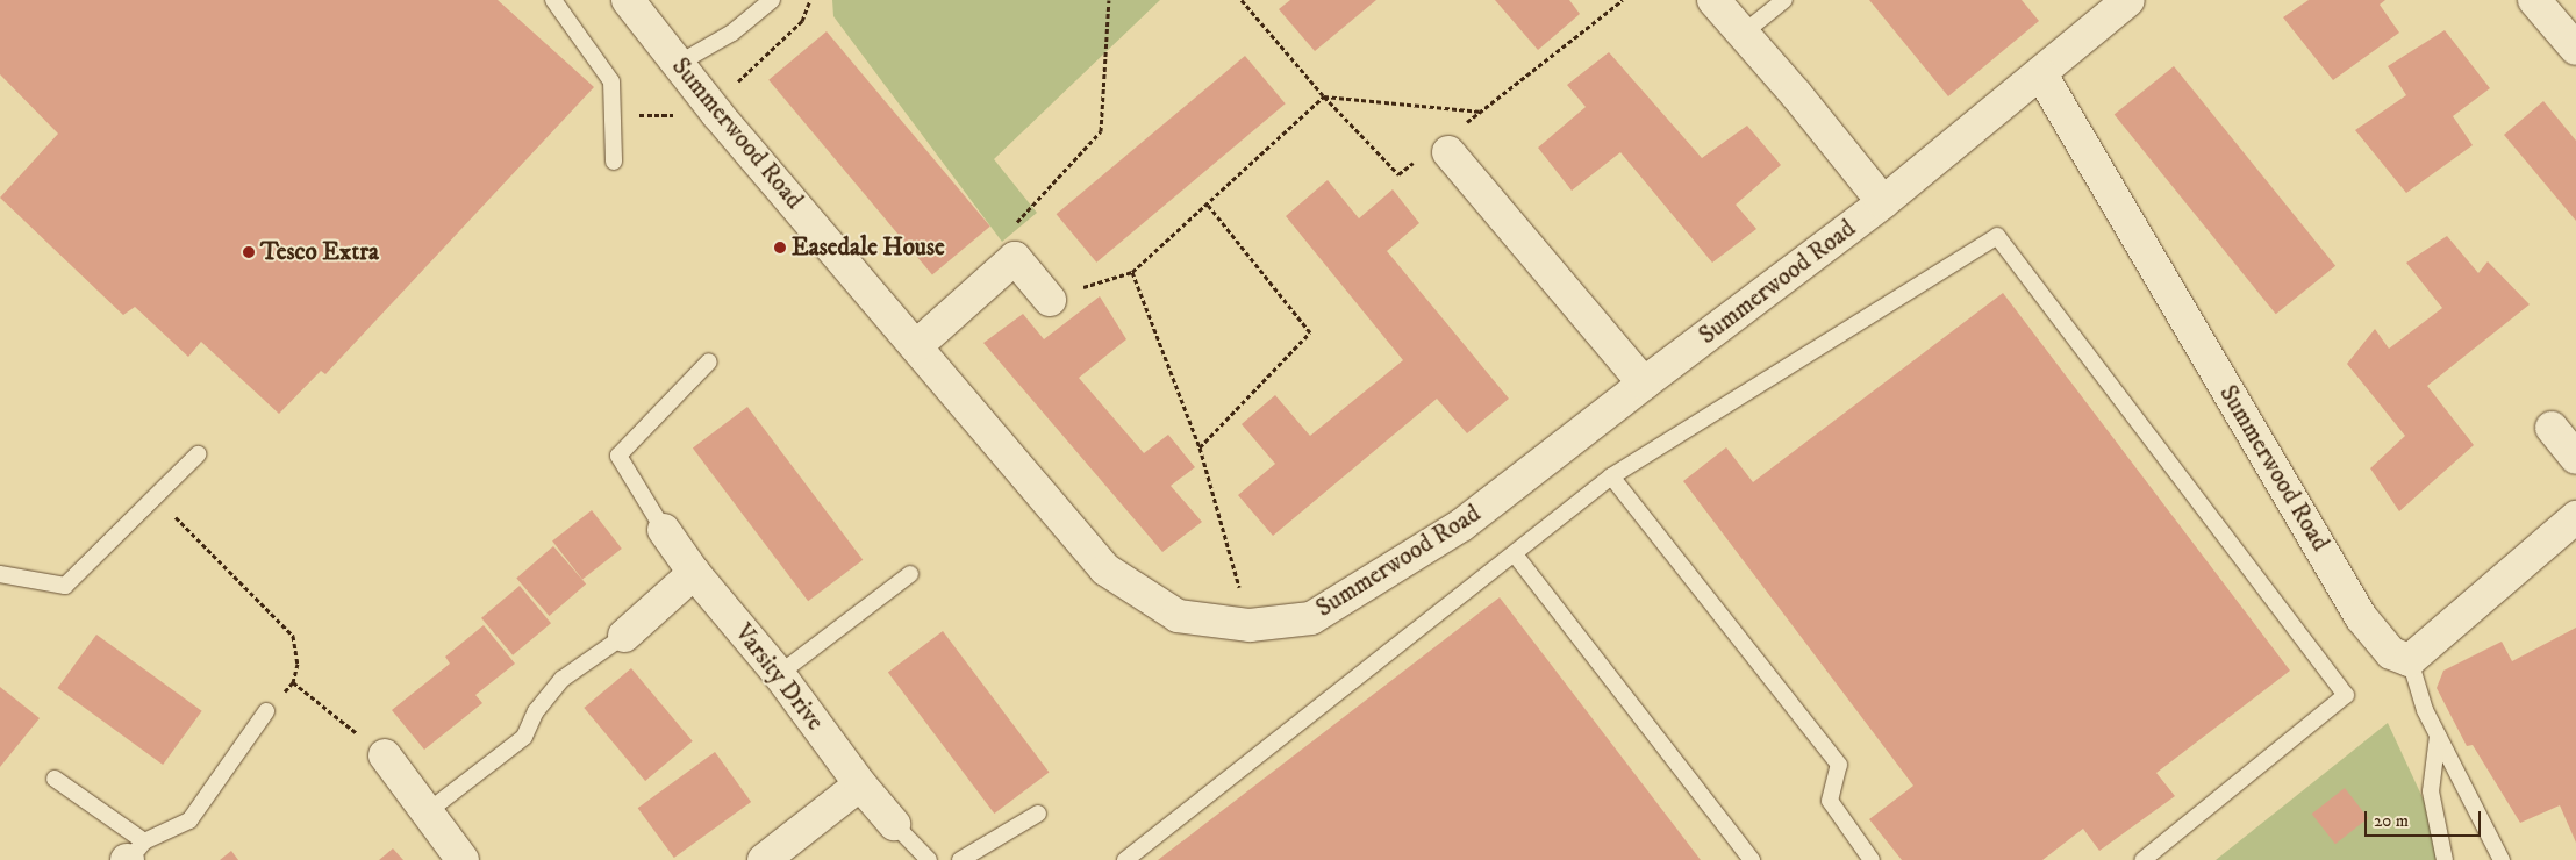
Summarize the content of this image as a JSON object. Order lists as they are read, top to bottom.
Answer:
{
  "streets": {
    "street": ["Summerwood Road", "Varsity Drive"]
  },
  "places": ["Easedale House", "Tesco Extra"],
  "scale_bar": "20 m"
}
